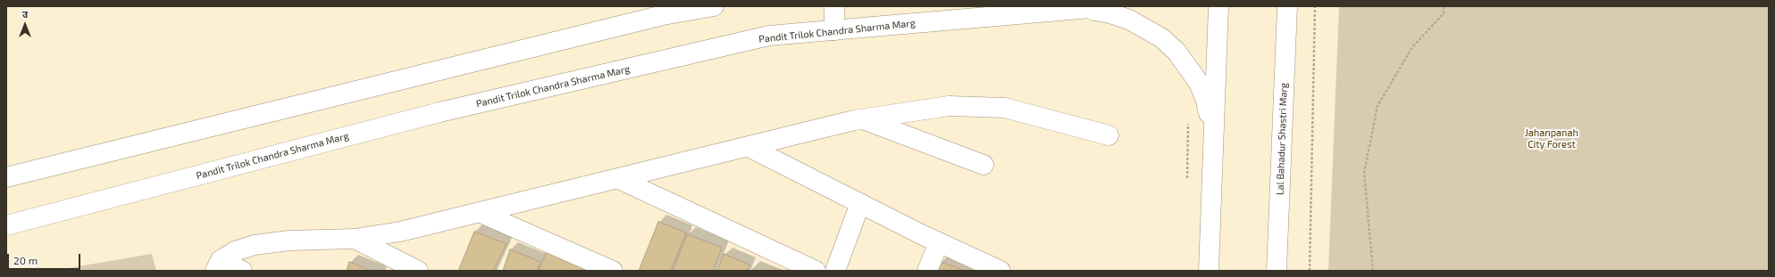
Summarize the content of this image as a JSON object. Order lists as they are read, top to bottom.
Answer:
{
  "streets": {
    "main road": ["Pandit Trilok Chandra Sharma Marg", "Lal Bahadur Shastri Marg"]
  },
  "parks": ["Jahanpanah City Forest"],
  "scale_bar": "20 m",
  "north": "top"
}
